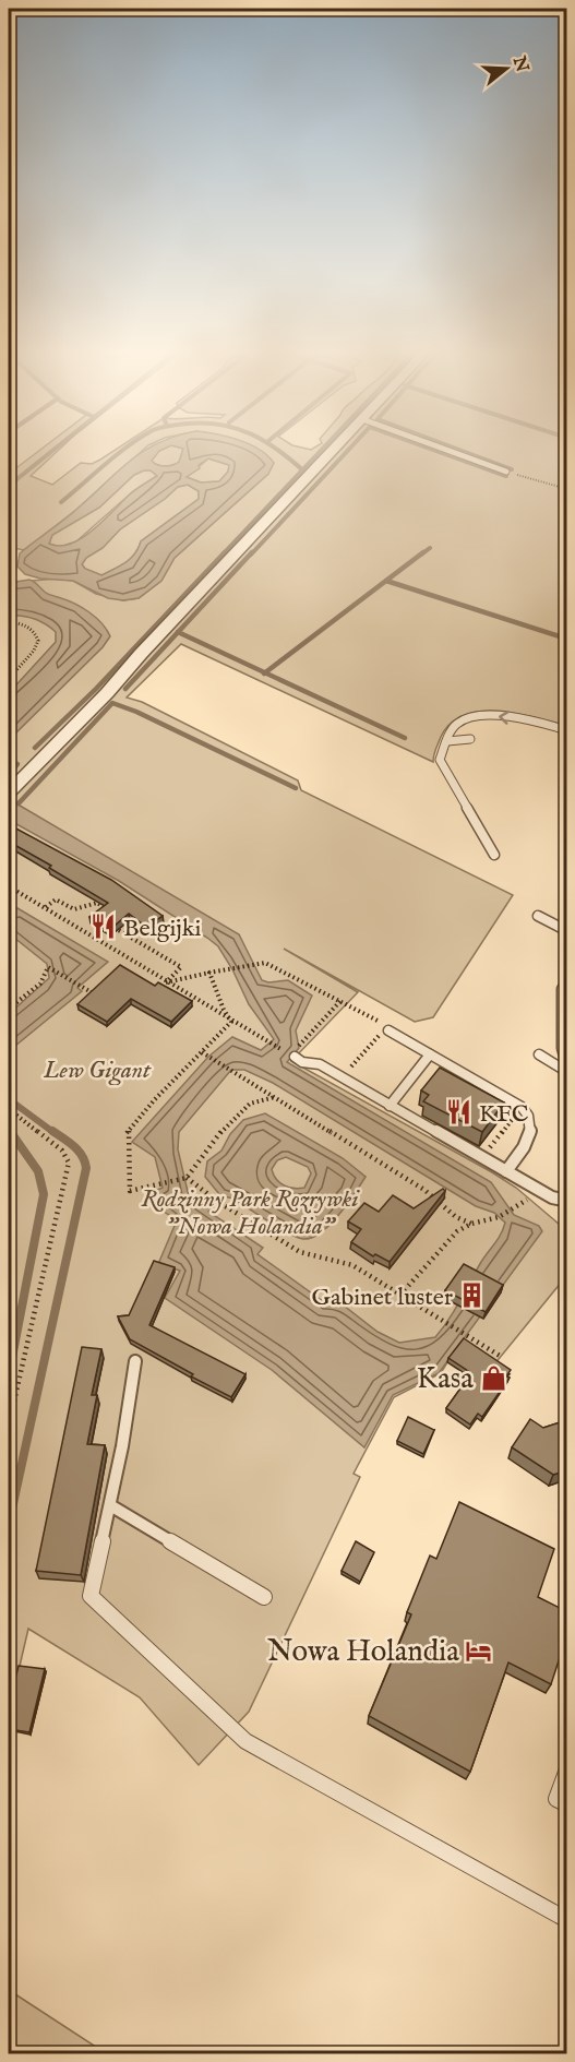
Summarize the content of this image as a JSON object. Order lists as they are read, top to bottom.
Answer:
{
  "parks": ["Lew Gigant", "Rodzinny Park Rozrywki \"Nowa Holandia\""],
  "places": {
    "restaurant": ["Belgijki", "KFC"],
    "building": ["Gabinet luster"],
    "shop": ["Kasa"],
    "hotel": ["Nowa Holandia"]
  },
  "north": "right"
}
